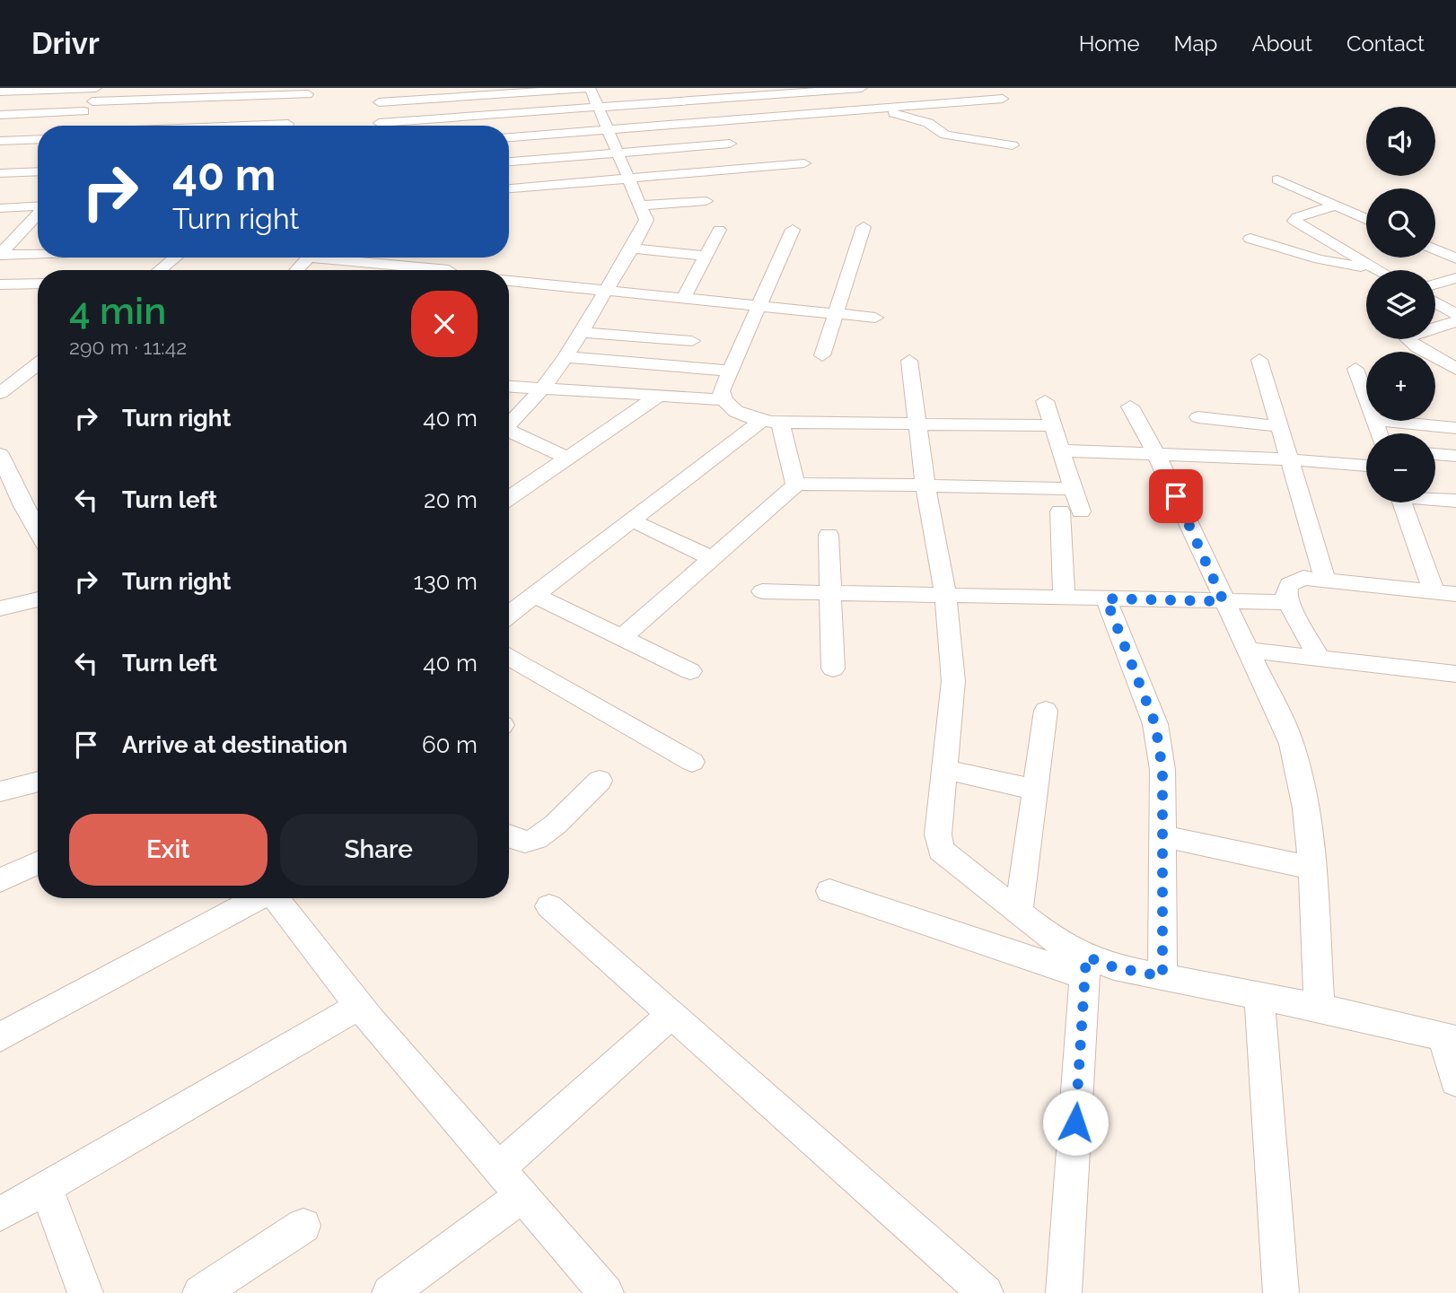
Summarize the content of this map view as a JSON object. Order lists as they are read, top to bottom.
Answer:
{
  "page": {
    "header": "Drivr",
    "nav": [
      "Home",
      "Map",
      "About",
      "Contact"
    ],
    "map_buttons": ["+", "−"],
    "turn": ["40 m", "Turn right"],
    "heading": ["4 min", "290 m · 11:42"],
    "list": [
      {
        "name": "Turn right",
        "value": "40 m"
      },
      {
        "name": "Turn left",
        "value": "20 m"
      },
      {
        "name": "Turn right",
        "value": "130 m"
      },
      {
        "name": "Turn left",
        "value": "40 m"
      },
      {
        "name": "Arrive at destination",
        "value": "60 m"
      }
    ],
    "buttons": ["Exit", "Share"]
  }
}
